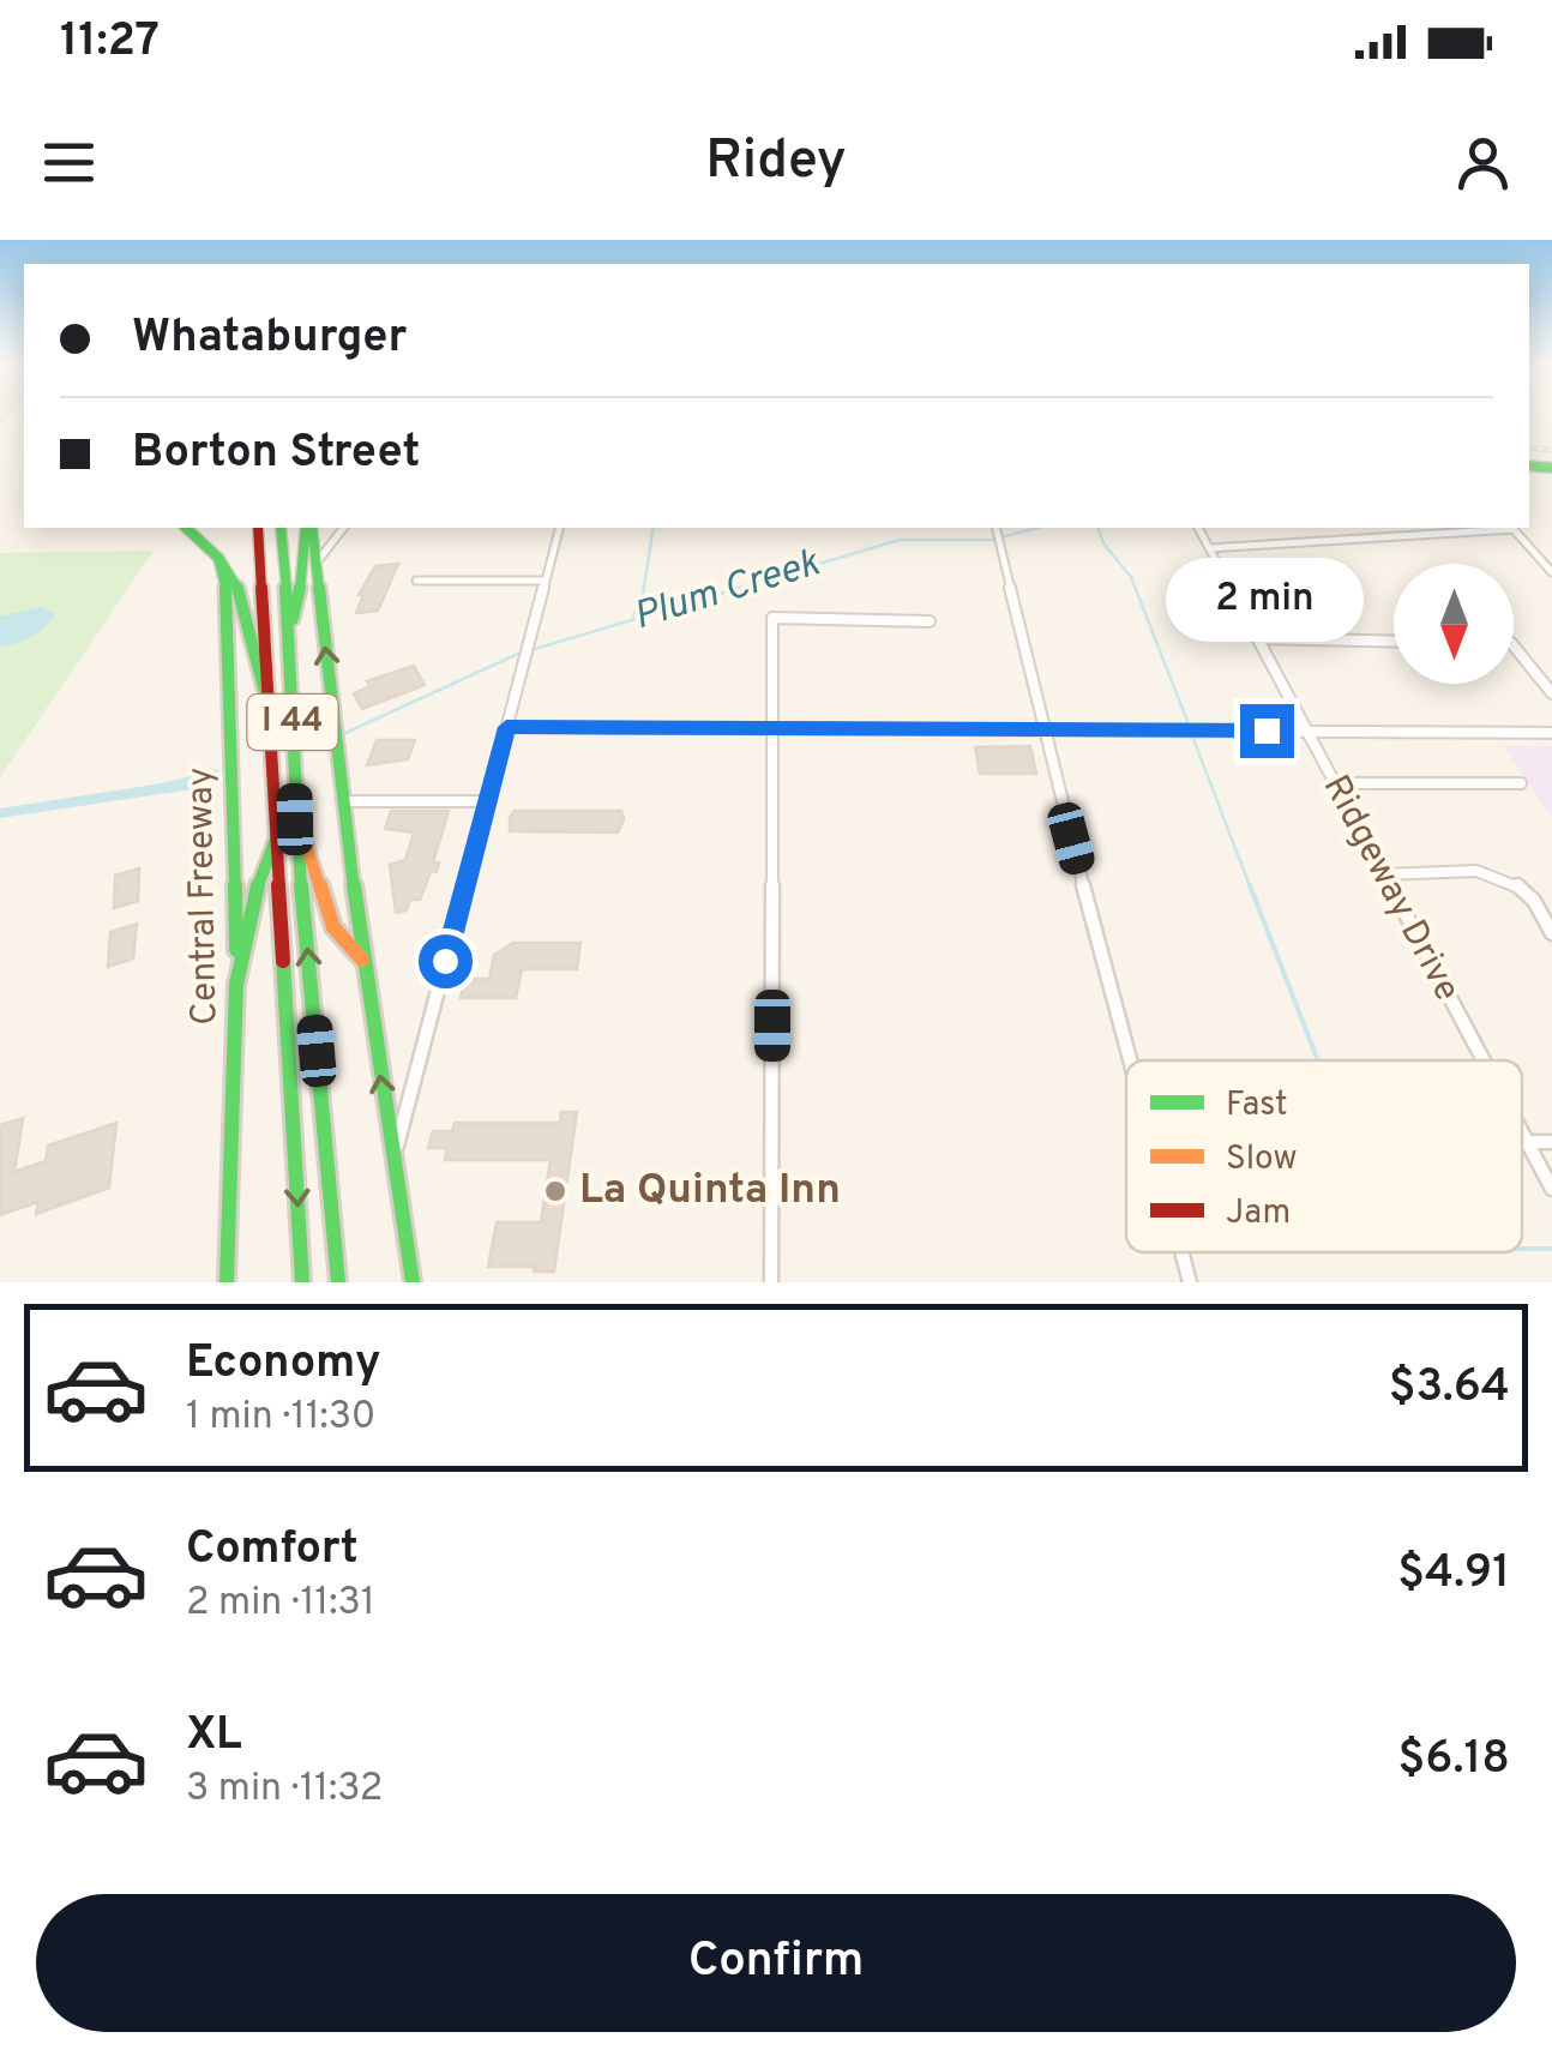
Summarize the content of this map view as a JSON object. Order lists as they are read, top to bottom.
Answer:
{
  "streets": {
    "main road": ["I 44", "Central Freeway"],
    "street": ["Ridgeway Drive"]
  },
  "water": ["Plum Creek"],
  "places": ["La Quinta Inn"],
  "legend": ["Fast", "Slow", "Jam"],
  "north": "bottom",
  "page": {
    "status": "11:27",
    "header": "Ridey",
    "banner": ["Whataburger", "Borton Street"],
    "bubble": "2 min",
    "list": [
      {
        "name": "Economy",
        "note": "1 min · 11:30",
        "value": "$3.64"
      },
      {
        "name": "Comfort",
        "note": "2 min · 11:31",
        "value": "$4.91"
      },
      {
        "name": "XL",
        "note": "3 min · 11:32",
        "value": "$6.18"
      }
    ],
    "buttons": "Confirm"
  }
}
